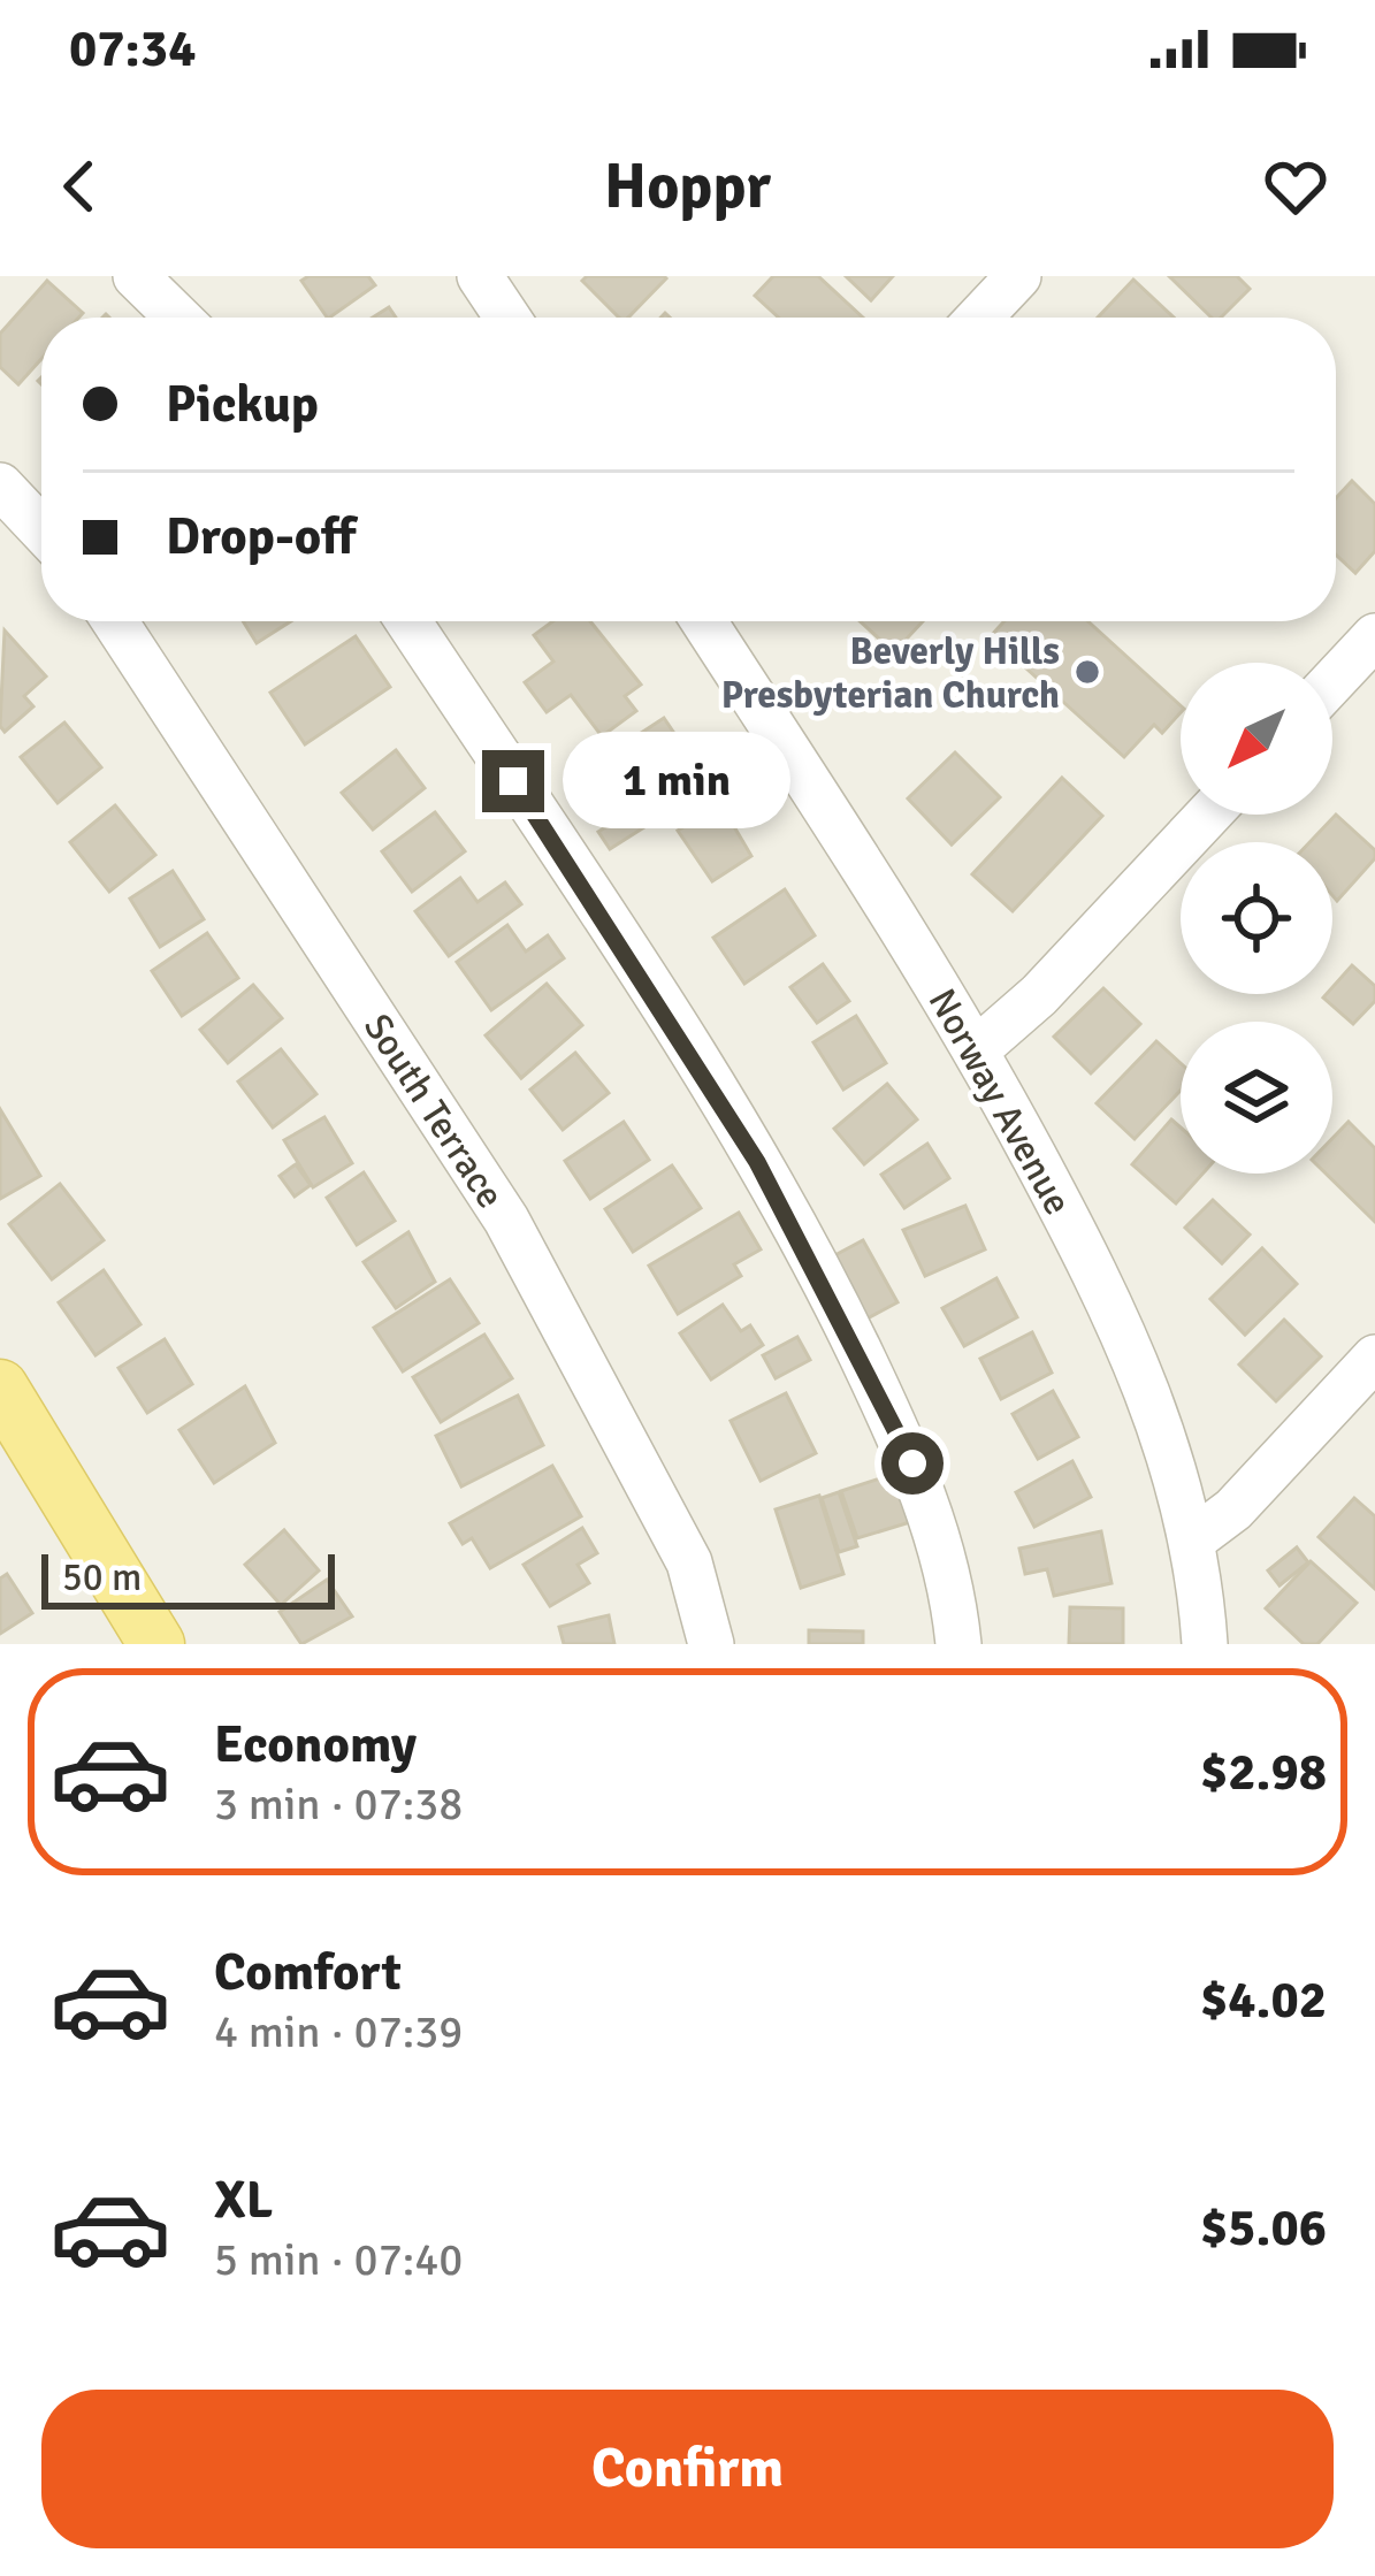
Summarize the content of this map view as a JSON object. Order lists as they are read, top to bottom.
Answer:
{
  "streets": {
    "street": ["Norway Avenue", "South Terrace"]
  },
  "places": ["Beverly Hills Presbyterian Church"],
  "scale_bar": "50 m",
  "north": "bottom left",
  "page": {
    "status": "07:34",
    "header": "Hoppr",
    "banner": ["Pickup", "Drop-off"],
    "bubble": "1 min",
    "scale": "50 m",
    "list": [
      {
        "name": "Economy",
        "note": "3 min · 07:38",
        "value": "$2.98"
      },
      {
        "name": "Comfort",
        "note": "4 min · 07:39",
        "value": "$4.02"
      },
      {
        "name": "XL",
        "note": "5 min · 07:40",
        "value": "$5.06"
      }
    ],
    "buttons": "Confirm"
  }
}
